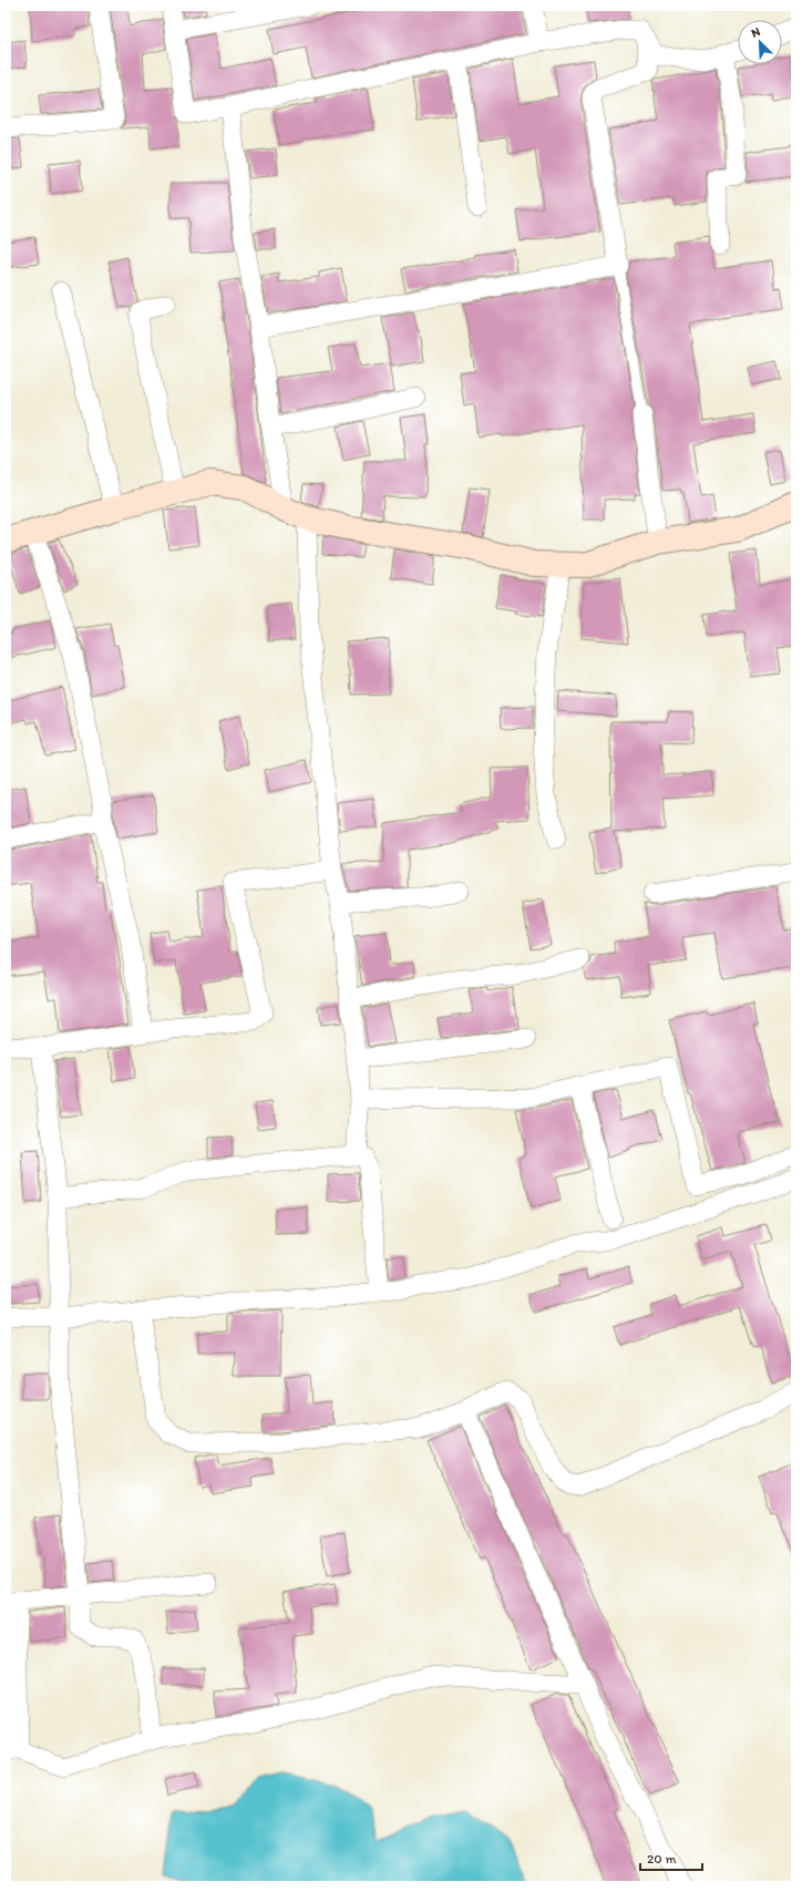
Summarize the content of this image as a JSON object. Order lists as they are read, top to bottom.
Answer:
{
  "scale_bar": "20 m",
  "north": "top left"
}
